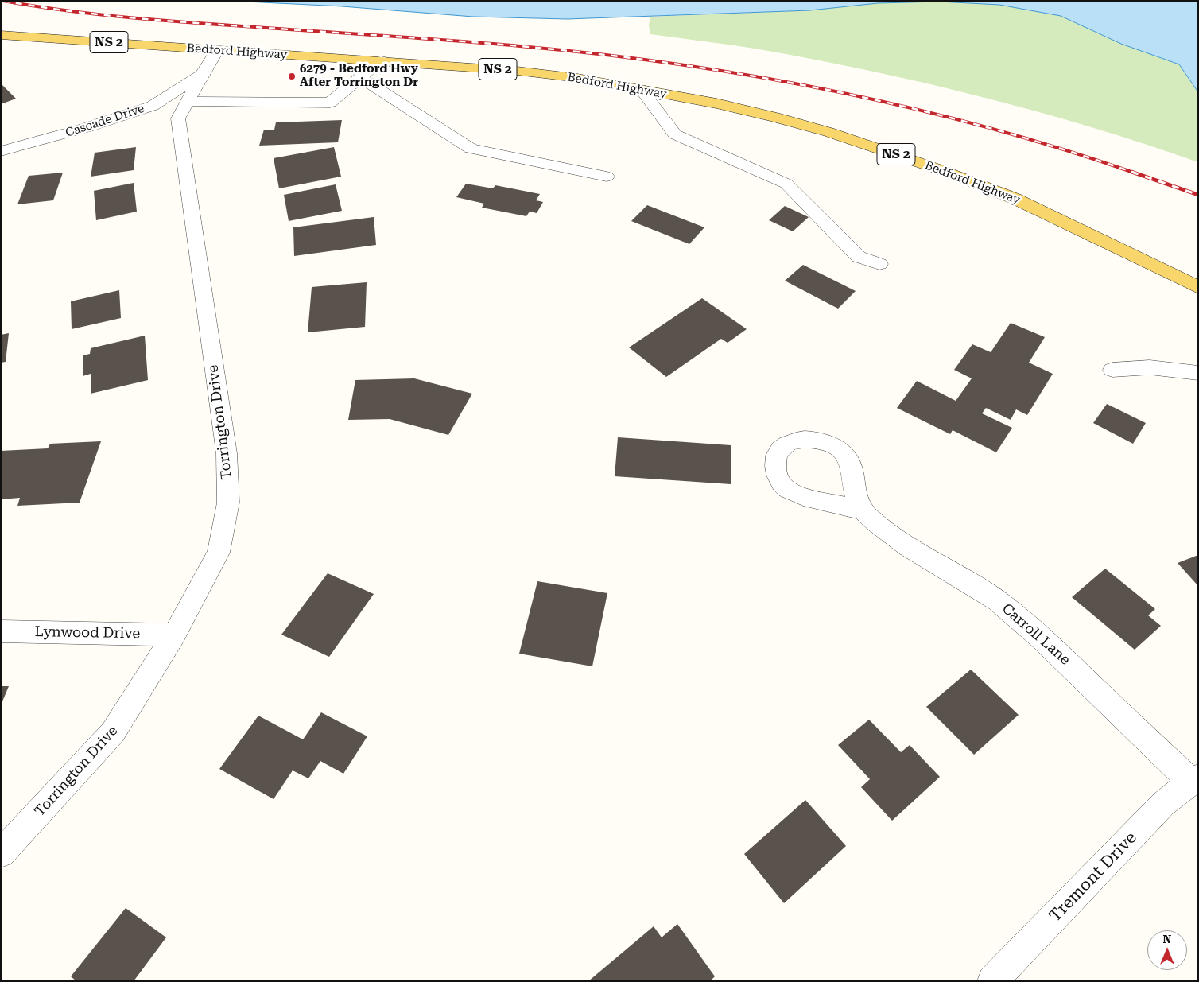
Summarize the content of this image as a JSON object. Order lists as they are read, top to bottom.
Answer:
{
  "streets": {
    "main road": ["NS 2", "Bedford Highway"],
    "street": [
      "Cascade Drive",
      "Torrington Drive",
      "Lynwood Drive",
      "Carroll Lane",
      "Tremont Drive"
    ]
  },
  "crossings": [
    ["Bedford Highway", "Torrington Drive"],
    ["Cascade Drive", "Torrington Drive"],
    ["Torrington Drive", "Lynwood Drive"],
    ["Carroll Lane", "Tremont Drive"]
  ],
  "places": ["6279 - Bedford Hwy After Torrington Dr"],
  "north": "top"
}
